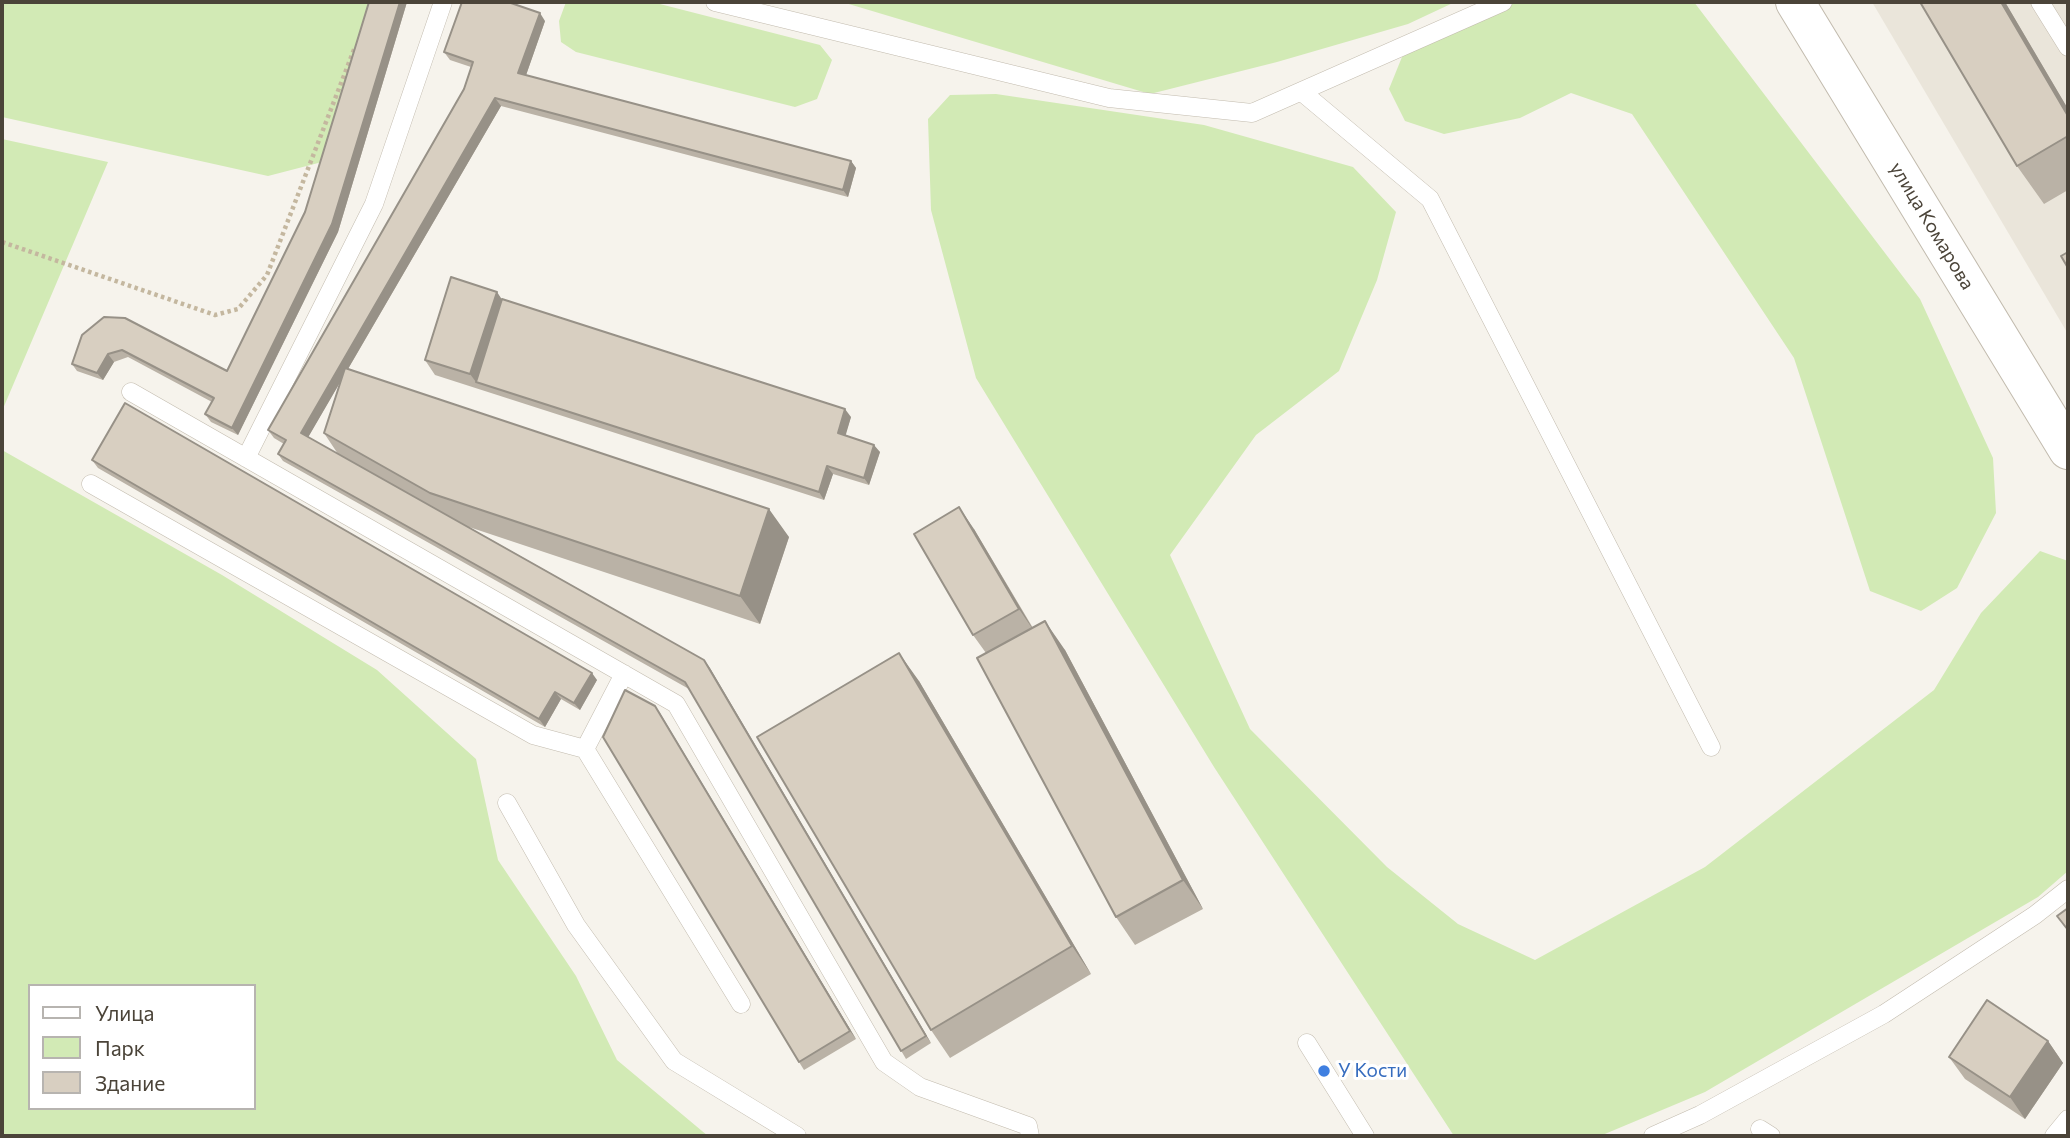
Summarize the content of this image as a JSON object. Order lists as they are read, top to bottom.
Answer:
{
  "streets": {
    "street": ["улица Комарова"]
  },
  "places": ["У Кости"],
  "legend": ["Улица", "Парк", "Здание"]
}
